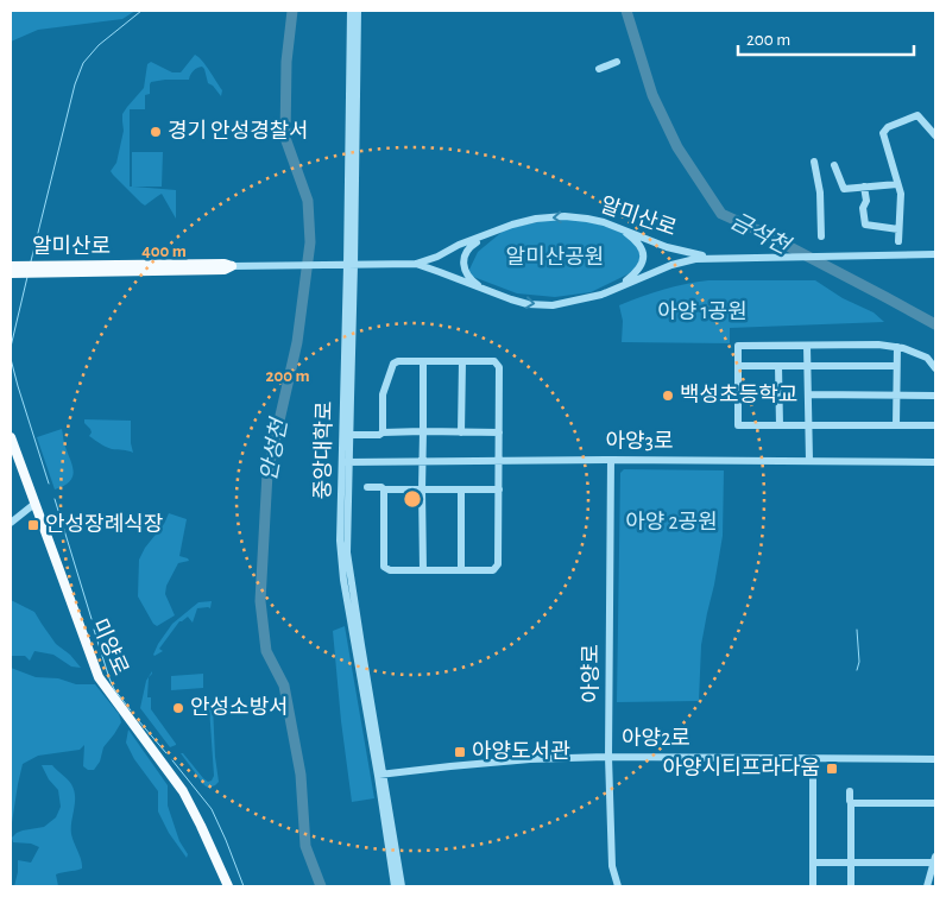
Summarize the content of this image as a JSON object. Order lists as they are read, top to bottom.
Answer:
{
  "streets": {
    "main road": ["알미산로", "미양로"],
    "street": [
      "아양3로",
      "중앙대학로",
      "아양로",
      "아양2로"
    ]
  },
  "crossings": [
    ["알미산로", "중앙대학로"],
    ["아양3로", "중앙대학로"],
    ["아양3로", "아양로"],
    ["중앙대학로", "아양2로"],
    ["아양로", "아양2로"]
  ],
  "water": ["금석천", "안성천"],
  "parks": ["알미산공원", "아양 1공원", "아양 2공원"],
  "places": {
    "other": ["경기 안성경찰서", "백성초등학교", "안성소방서"],
    "transit": ["안성장례식장", "아양도서관", "아양시티프라다움"]
  },
  "scale_bar": "200 m",
  "rings": ["400 m", "200 m"]
}
